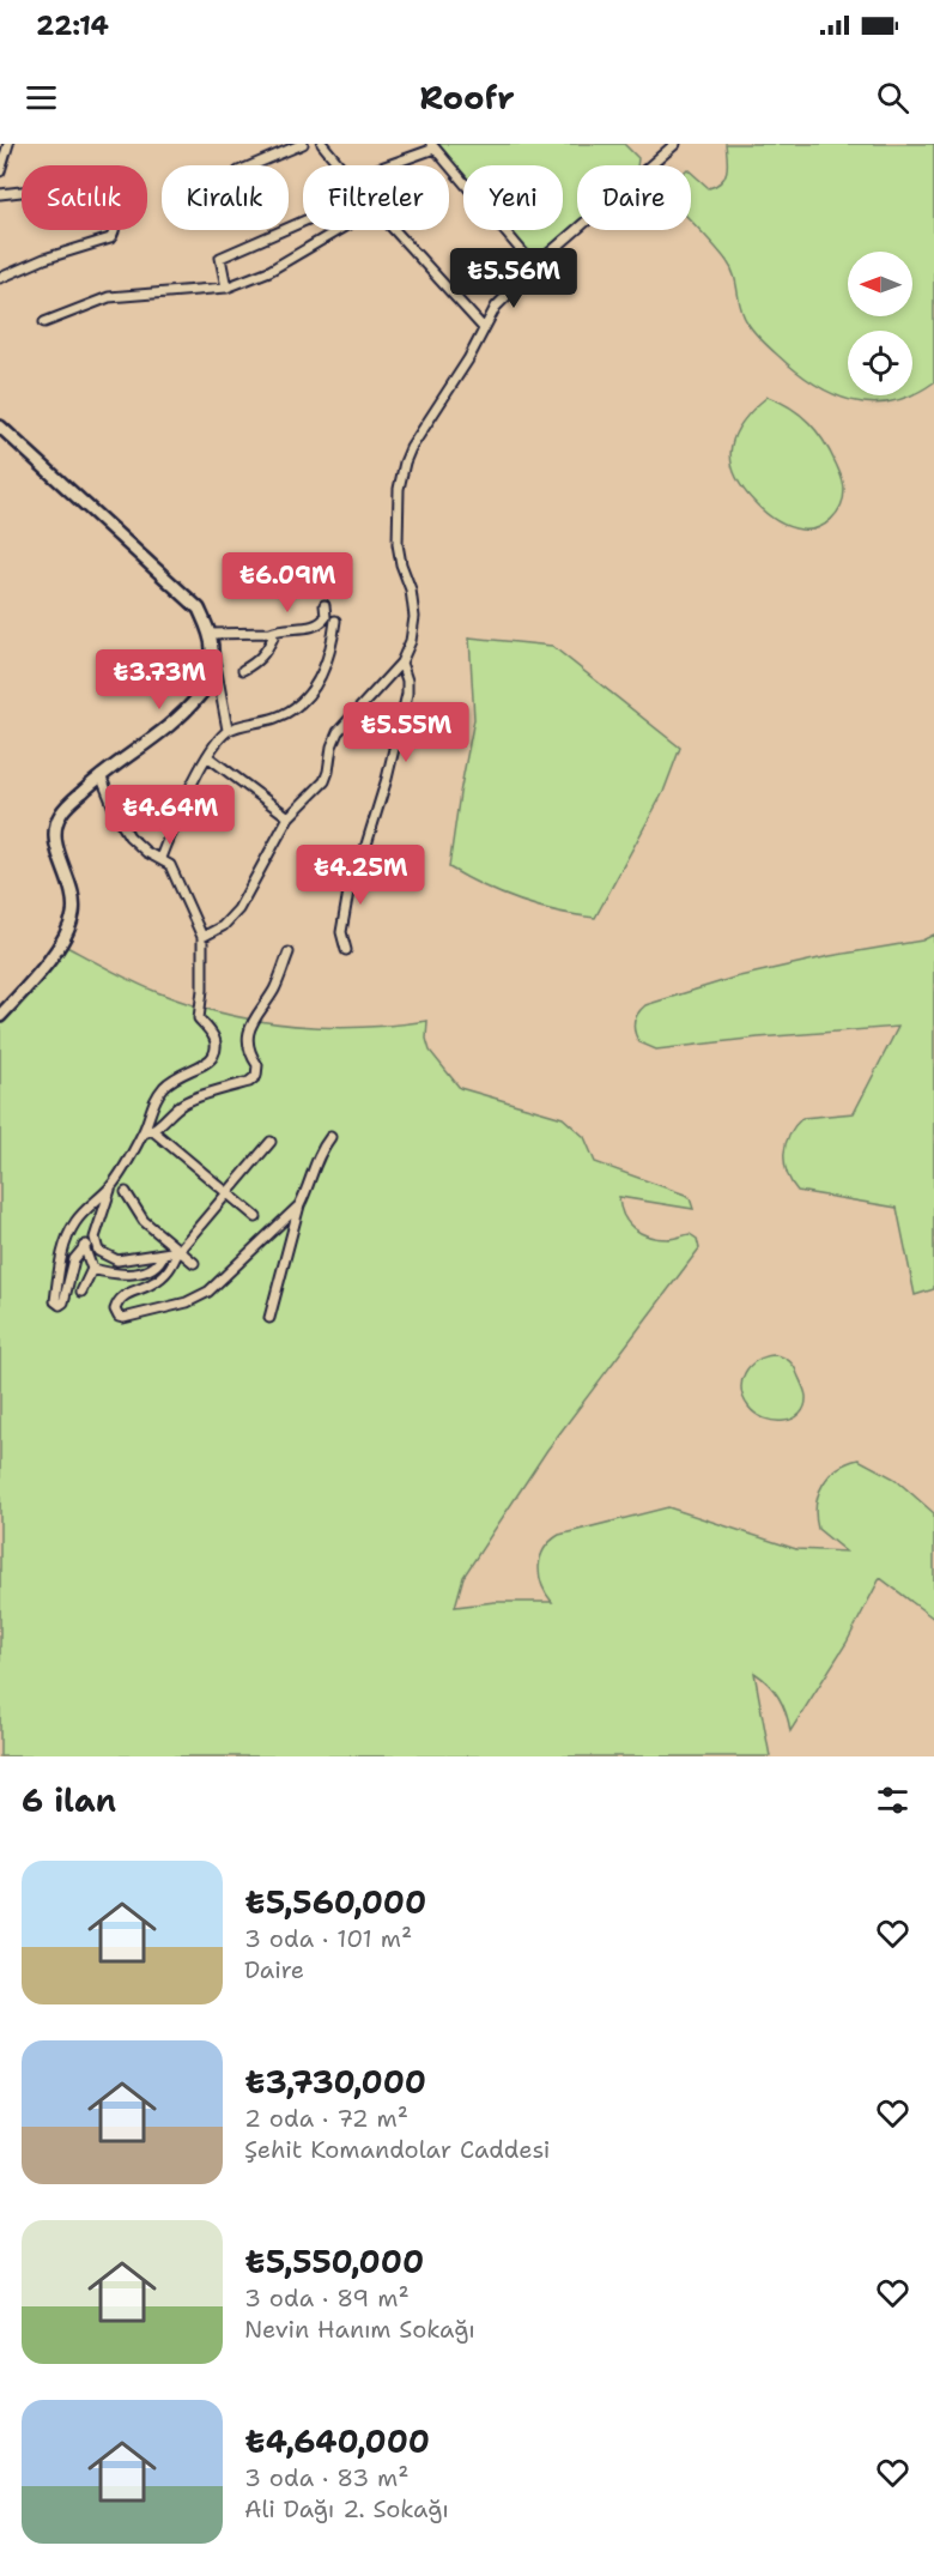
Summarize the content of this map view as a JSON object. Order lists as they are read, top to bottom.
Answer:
{
  "north": "left",
  "page": {
    "status": "22:14",
    "header": "Roofr",
    "chip": [
      "Satılık",
      "Kiralık",
      "Filtreler",
      "Yeni",
      "Daire"
    ],
    "price": [
      "₺5.56M",
      "₺6.09M",
      "₺3.73M",
      "₺5.55M",
      "₺4.64M",
      "₺4.25M"
    ],
    "heading": "6 ilan",
    "list": [
      {
        "name": "₺5,560,000",
        "note": "3 oda · 101 m² · Daire"
      },
      {
        "name": "₺3,730,000",
        "note": "2 oda · 72 m² · Şehit Komandolar Caddesi"
      },
      {
        "name": "₺5,550,000",
        "note": "3 oda · 89 m² · Nevin Hanım Sokağı"
      },
      {
        "name": "₺4,640,000",
        "note": "3 oda · 83 m² · Ali Dağı 2. Sokağı"
      }
    ]
  }
}
